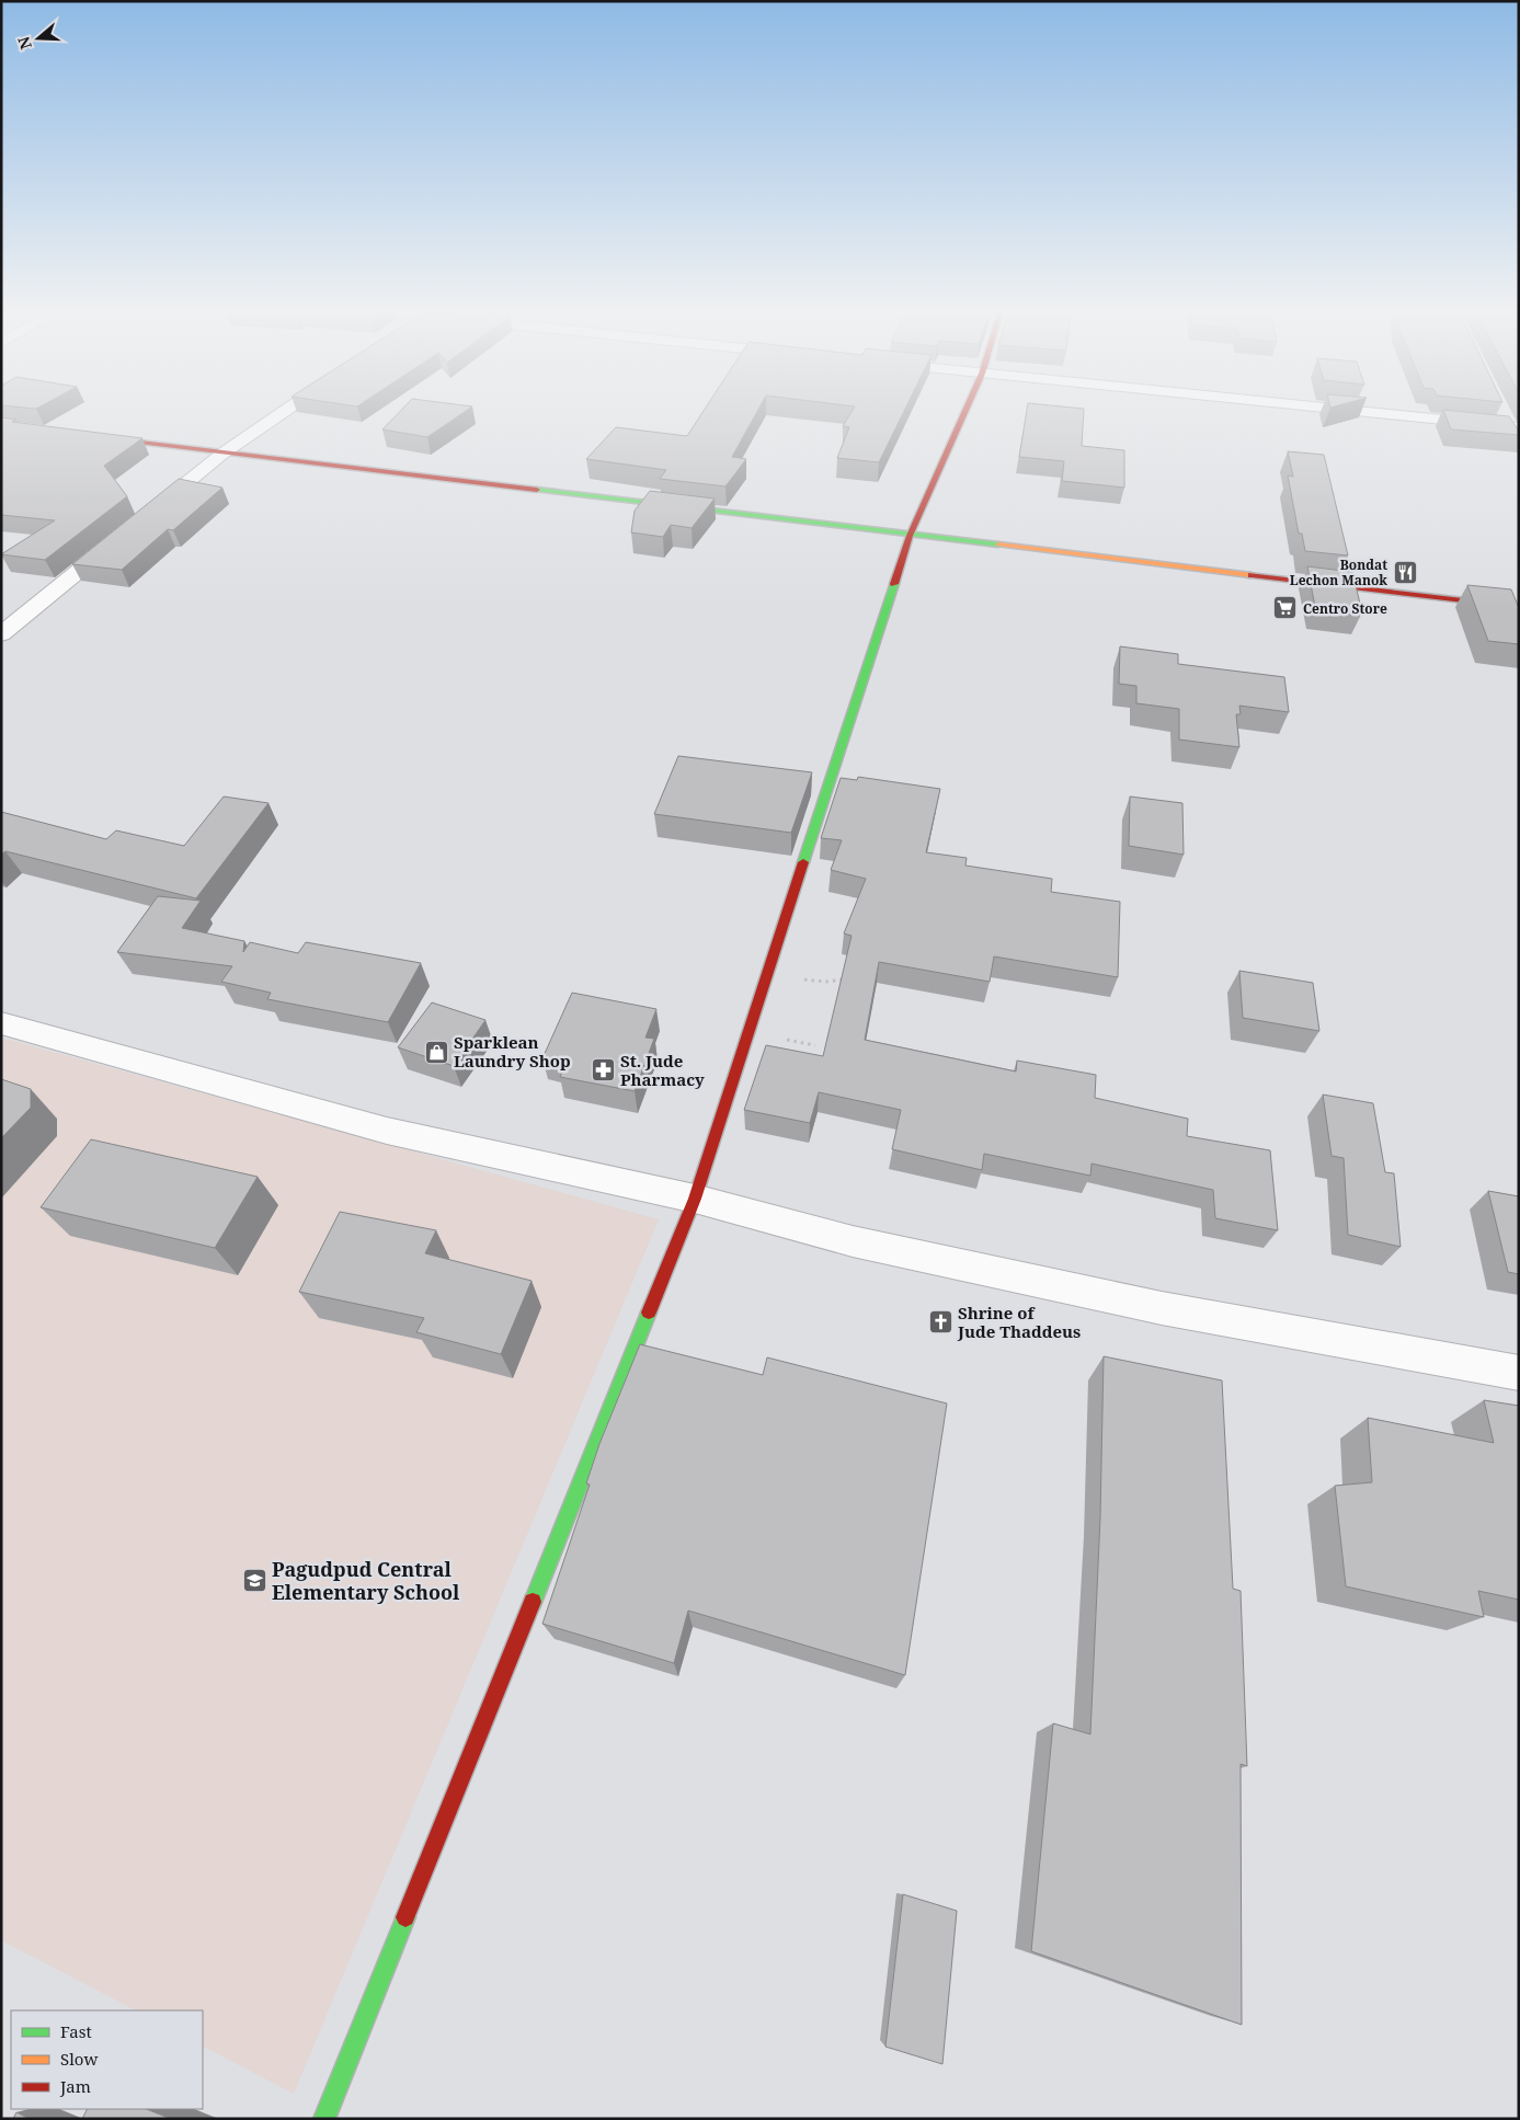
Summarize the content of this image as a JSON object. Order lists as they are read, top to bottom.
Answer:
{
  "places": {
    "restaurant": ["Bondat Lechon Manok"],
    "supermarket": ["Centro Store"],
    "shop": ["Sparklean Laundry Shop"],
    "pharmacy": ["St. Jude Pharmacy"],
    "church": ["Shrine of Jude Thaddeus"],
    "school or university": ["Pagudpud Central Elementary School"]
  },
  "legend": ["Fast", "Slow", "Jam"],
  "north": "left"
}
